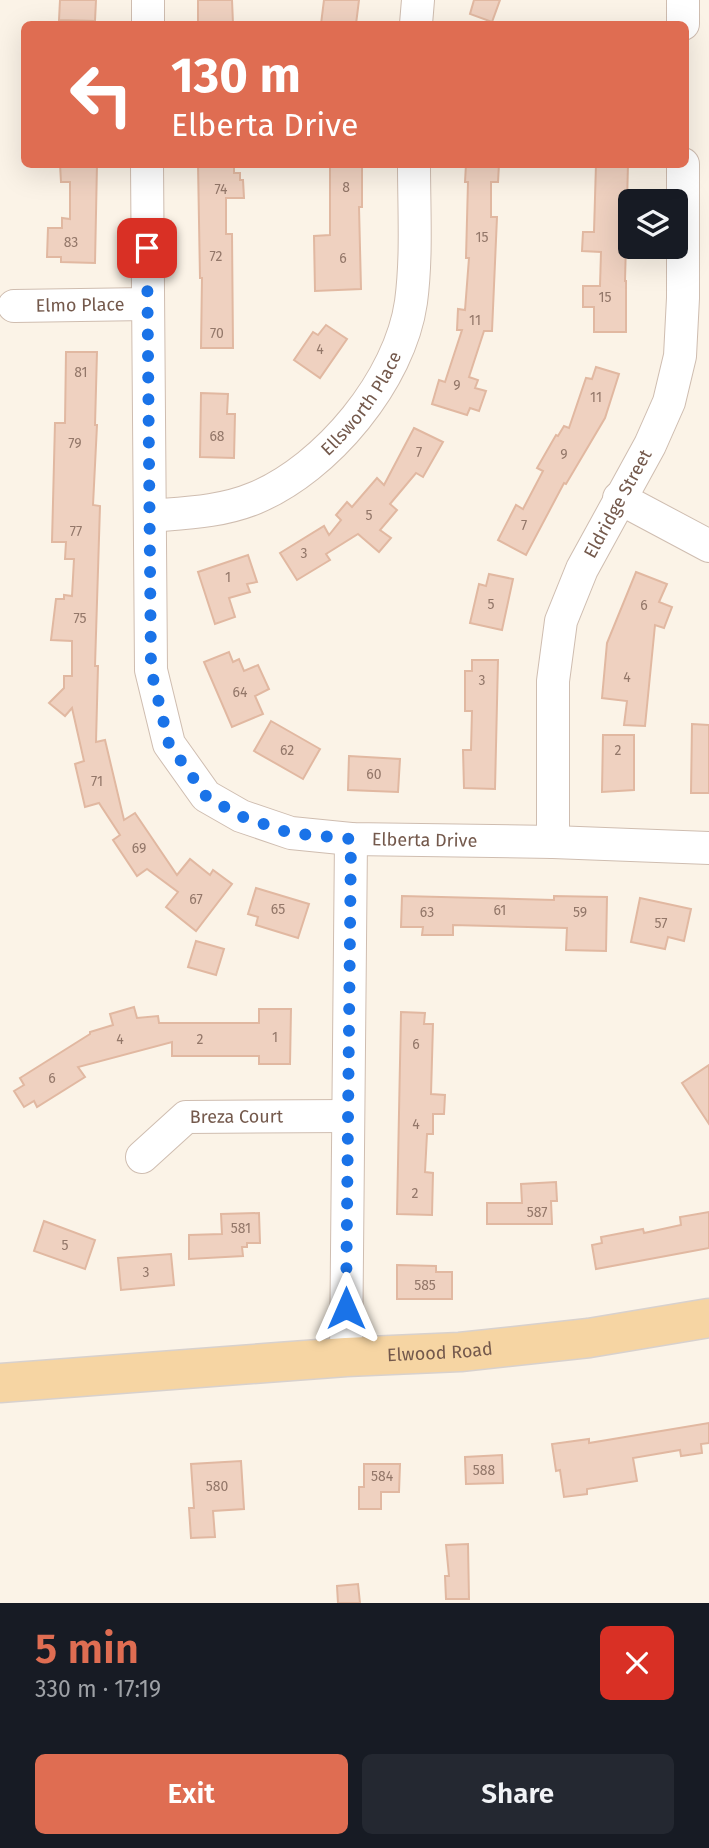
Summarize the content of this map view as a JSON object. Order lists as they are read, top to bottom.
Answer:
{
  "streets": {
    "main road": ["Elwood Road"],
    "street": [
      "Elmo Place",
      "Ellsworth Place",
      "Eldridge Street",
      "Elberta Drive",
      "Breza Court"
    ]
  },
  "crossings": [
    ["Elmo Place", "Elberta Drive"],
    ["Ellsworth Place", "Elberta Drive"],
    ["Eldridge Street", "Elberta Drive"]
  ],
  "house_numbers": [
    "8",
    "74",
    "15",
    "83",
    "72",
    "6",
    "15",
    "11",
    "70",
    "4",
    "81",
    "9",
    "11",
    "68",
    "79",
    "7",
    "9",
    "5",
    "7",
    "77",
    "3",
    "1",
    "5",
    "6",
    "75",
    "4",
    "3",
    "64",
    "62",
    "2",
    "60",
    "71",
    "69",
    "67",
    "65",
    "61",
    "63",
    "59",
    "57",
    "1",
    "4",
    "2",
    "6",
    "6",
    "4",
    "2",
    "587",
    "581",
    "5",
    "3",
    "585",
    "588",
    "584",
    "580"
  ],
  "page": {
    "turn": ["130 m", "Elberta Drive"],
    "heading": ["5 min", "330 m · 17:19"],
    "buttons": ["Exit", "Share"]
  }
}
